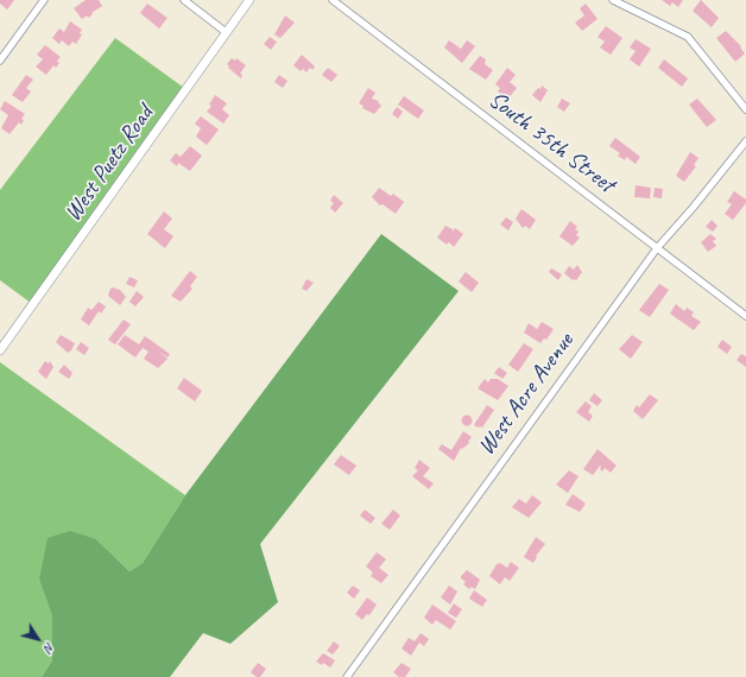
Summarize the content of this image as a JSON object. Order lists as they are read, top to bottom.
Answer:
{
  "streets": {
    "street": ["South 35th Street", "West Puetz Road", "West Acre Avenue"]
  },
  "crossings": [
    ["South 35th Street", "West Acre Avenue"]
  ],
  "north": "bottom right"
}
